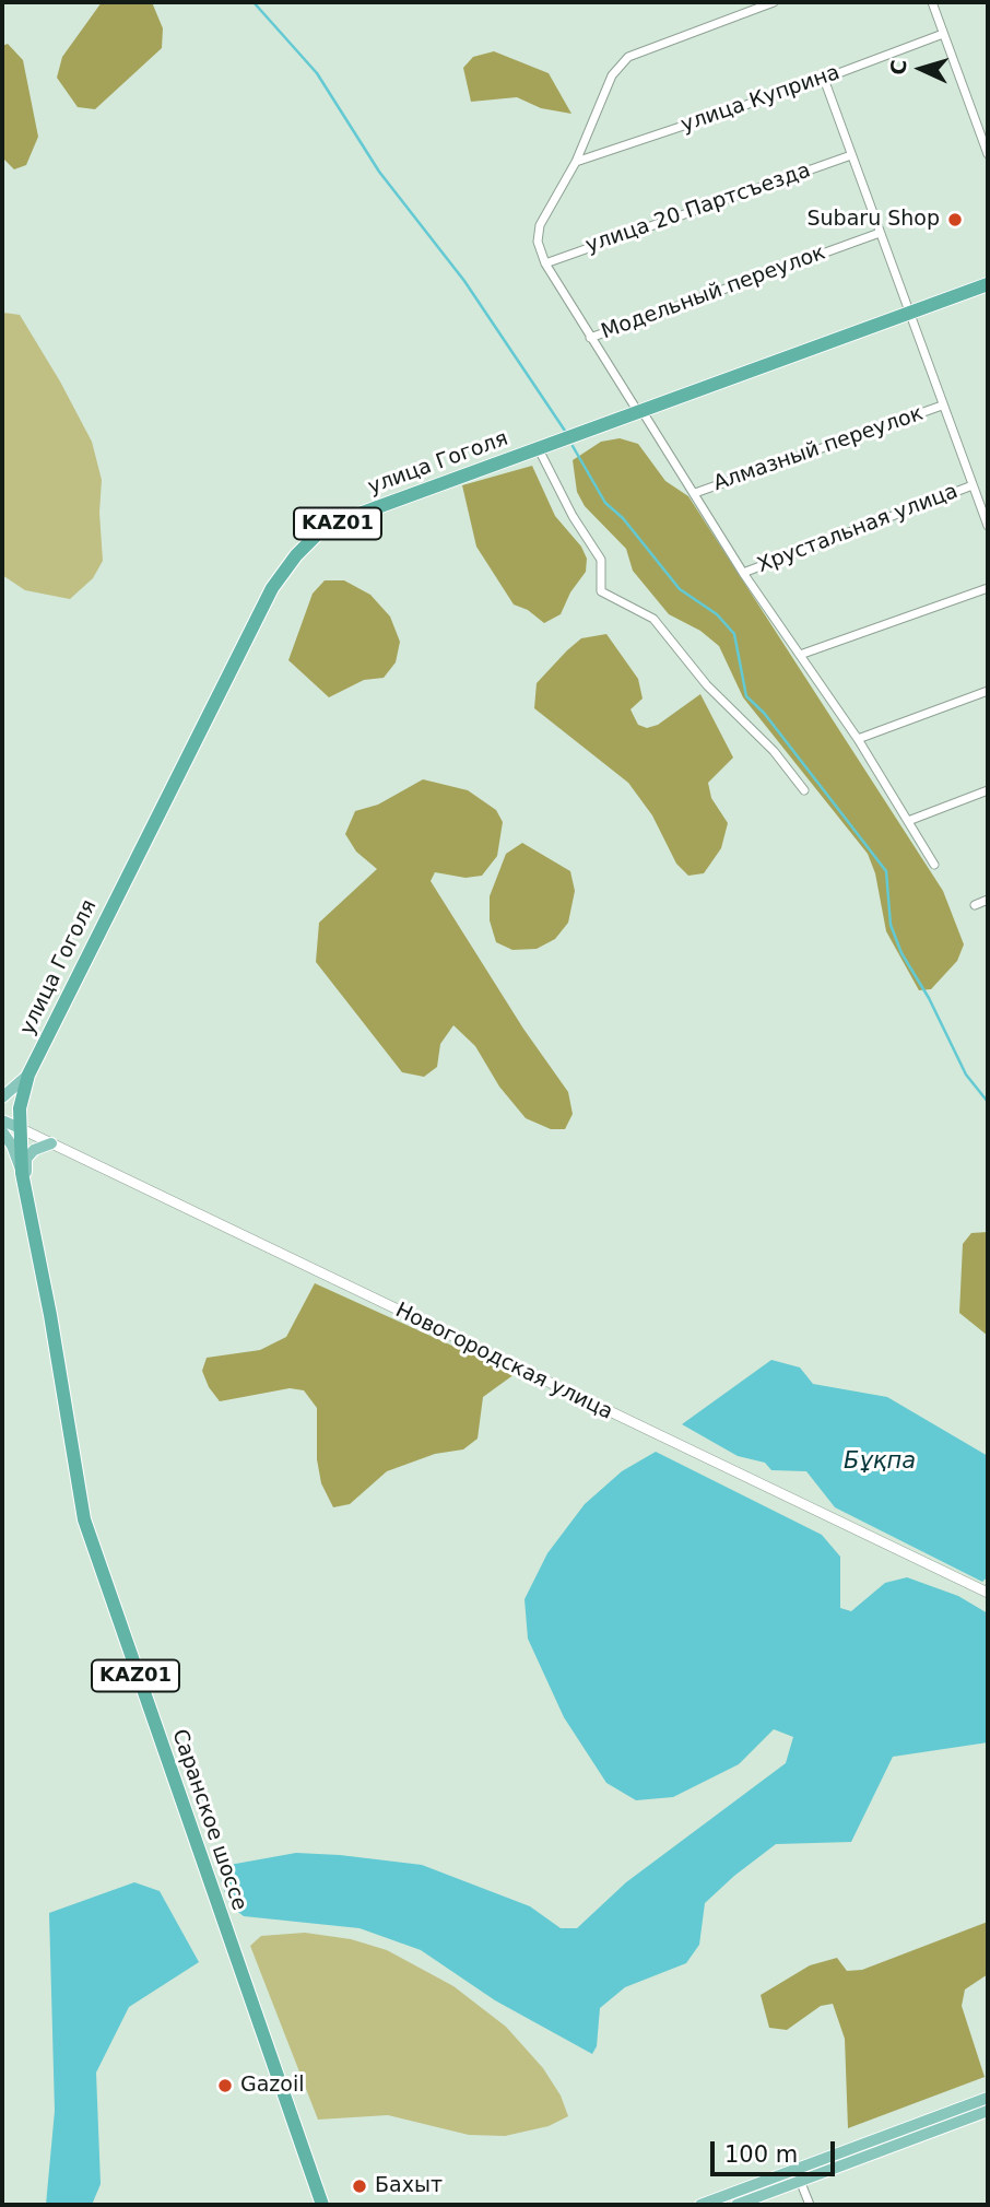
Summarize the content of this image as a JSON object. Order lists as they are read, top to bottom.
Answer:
{
  "streets": {
    "highway": [
      "улица Гоголя",
      "KАZ01",
      "KAZ01",
      "Саранское шоссе"
    ],
    "street": [
      "улица Куприна",
      "улица 20 Партсъезда",
      "Модельный переулок",
      "Алмазный переулок",
      "Хрустальная улица",
      "Новогородская улица"
    ]
  },
  "crossings": [
    ["улица Гоголя", "Новогородская улица"],
    ["улица Гоголя", "Саранское шоссе"],
    ["Новогородская улица", "Саранское шоссе"]
  ],
  "water": ["Бұқпа"],
  "places": ["Subaru Shop", "Gazoil", "Бахыт"],
  "scale_bar": "100 m",
  "north": "left"
}
